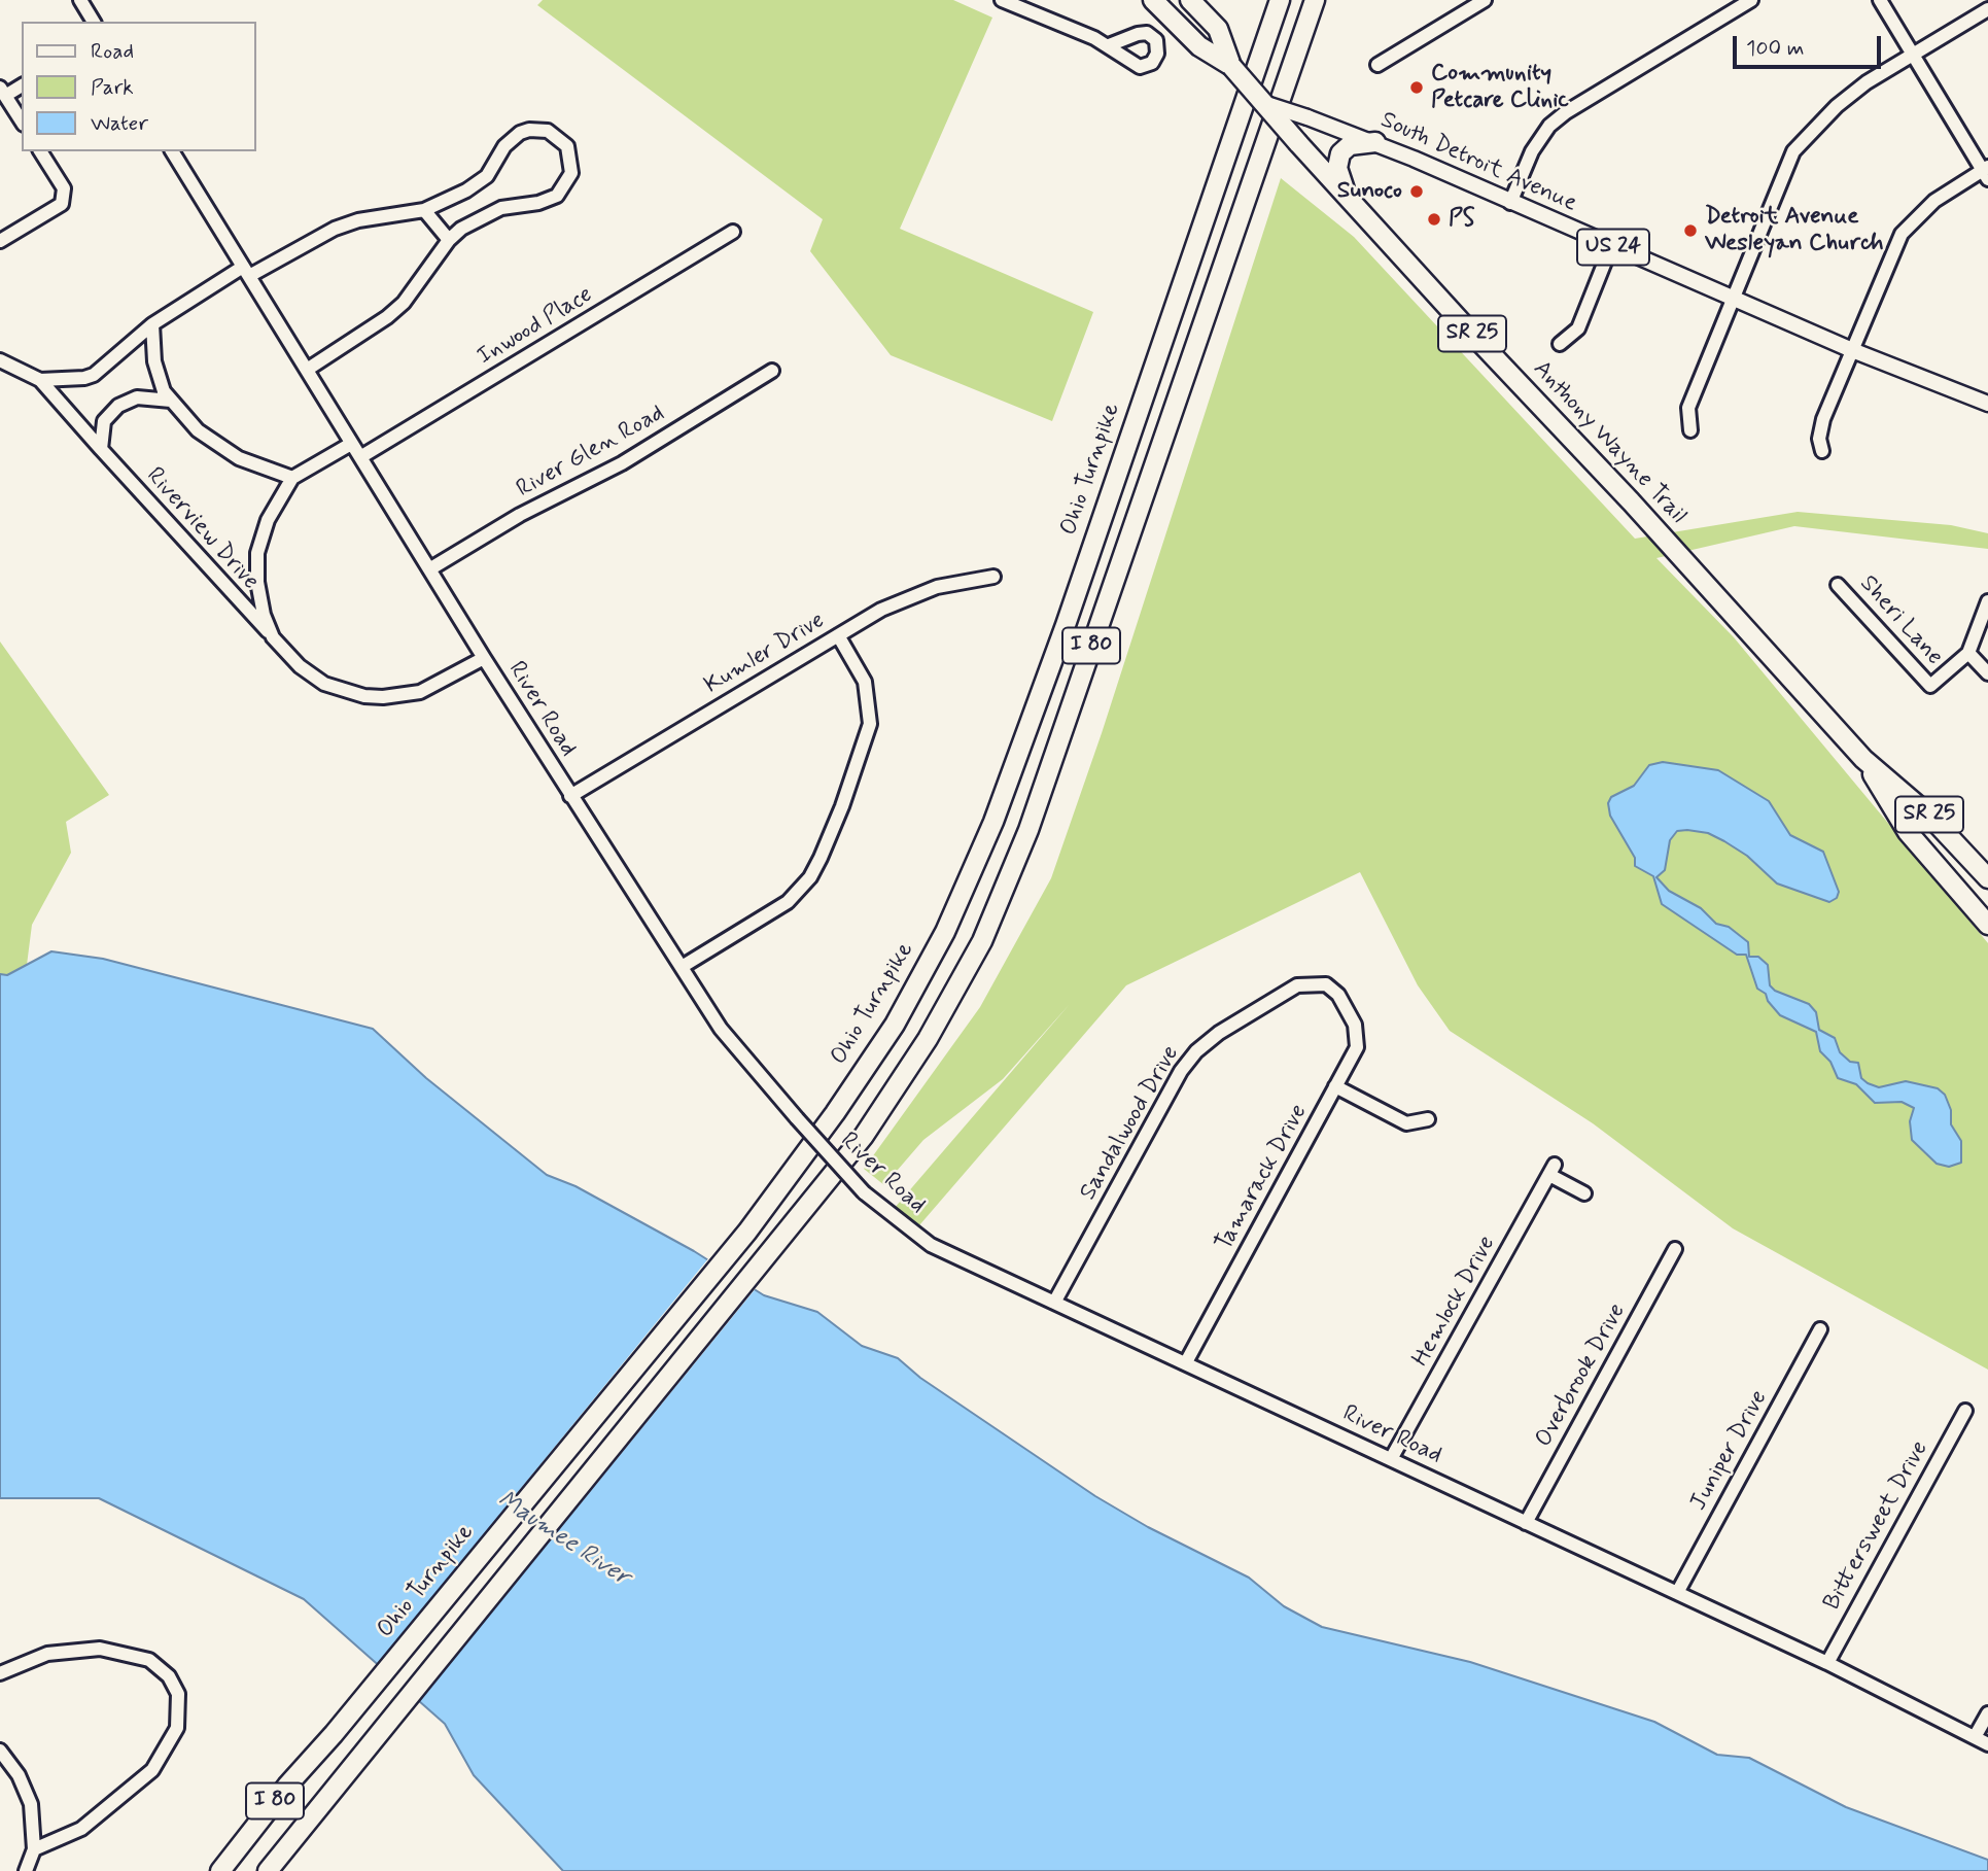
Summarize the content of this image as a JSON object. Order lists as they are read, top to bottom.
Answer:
{
  "streets": {
    "highway": [
      "US 24",
      "SR 25",
      "Anthony Wayne Trail",
      "Ohio Turnpike",
      "I 80"
    ],
    "main road": ["South Detroit Avenue"],
    "street": [
      "Inwood Place",
      "River Glen Road",
      "Riverview Drive",
      "Sheri Lane",
      "Kumler Drive",
      "River Road",
      "Sandalwood Drive",
      "Tamarack Drive",
      "Hemlock Drive",
      "Overbrook Drive",
      "Juniper Drive",
      "Bittersweet Drive"
    ]
  },
  "crossings": [
    ["South Detroit Avenue", "Anthony Wayne Trail"],
    ["Inwood Place", "River Road"],
    ["River Glen Road", "River Road"],
    ["Riverview Drive", "River Road"],
    ["Kumler Drive", "River Road"],
    ["River Road", "Sandalwood Drive"],
    ["River Road", "Tamarack Drive"],
    ["River Road", "Hemlock Drive"],
    ["River Road", "Overbrook Drive"],
    ["River Road", "Juniper Drive"],
    ["River Road", "Bittersweet Drive"],
    ["Sandalwood Drive", "Tamarack Drive"]
  ],
  "water": ["Maumee River"],
  "places": [
    "Community Petcare Clinic",
    "Sunoco",
    "PS",
    "Detroit Avenue Wesleyan Church"
  ],
  "legend": ["Road", "Park", "Water"],
  "scale_bar": "100 m"
}
